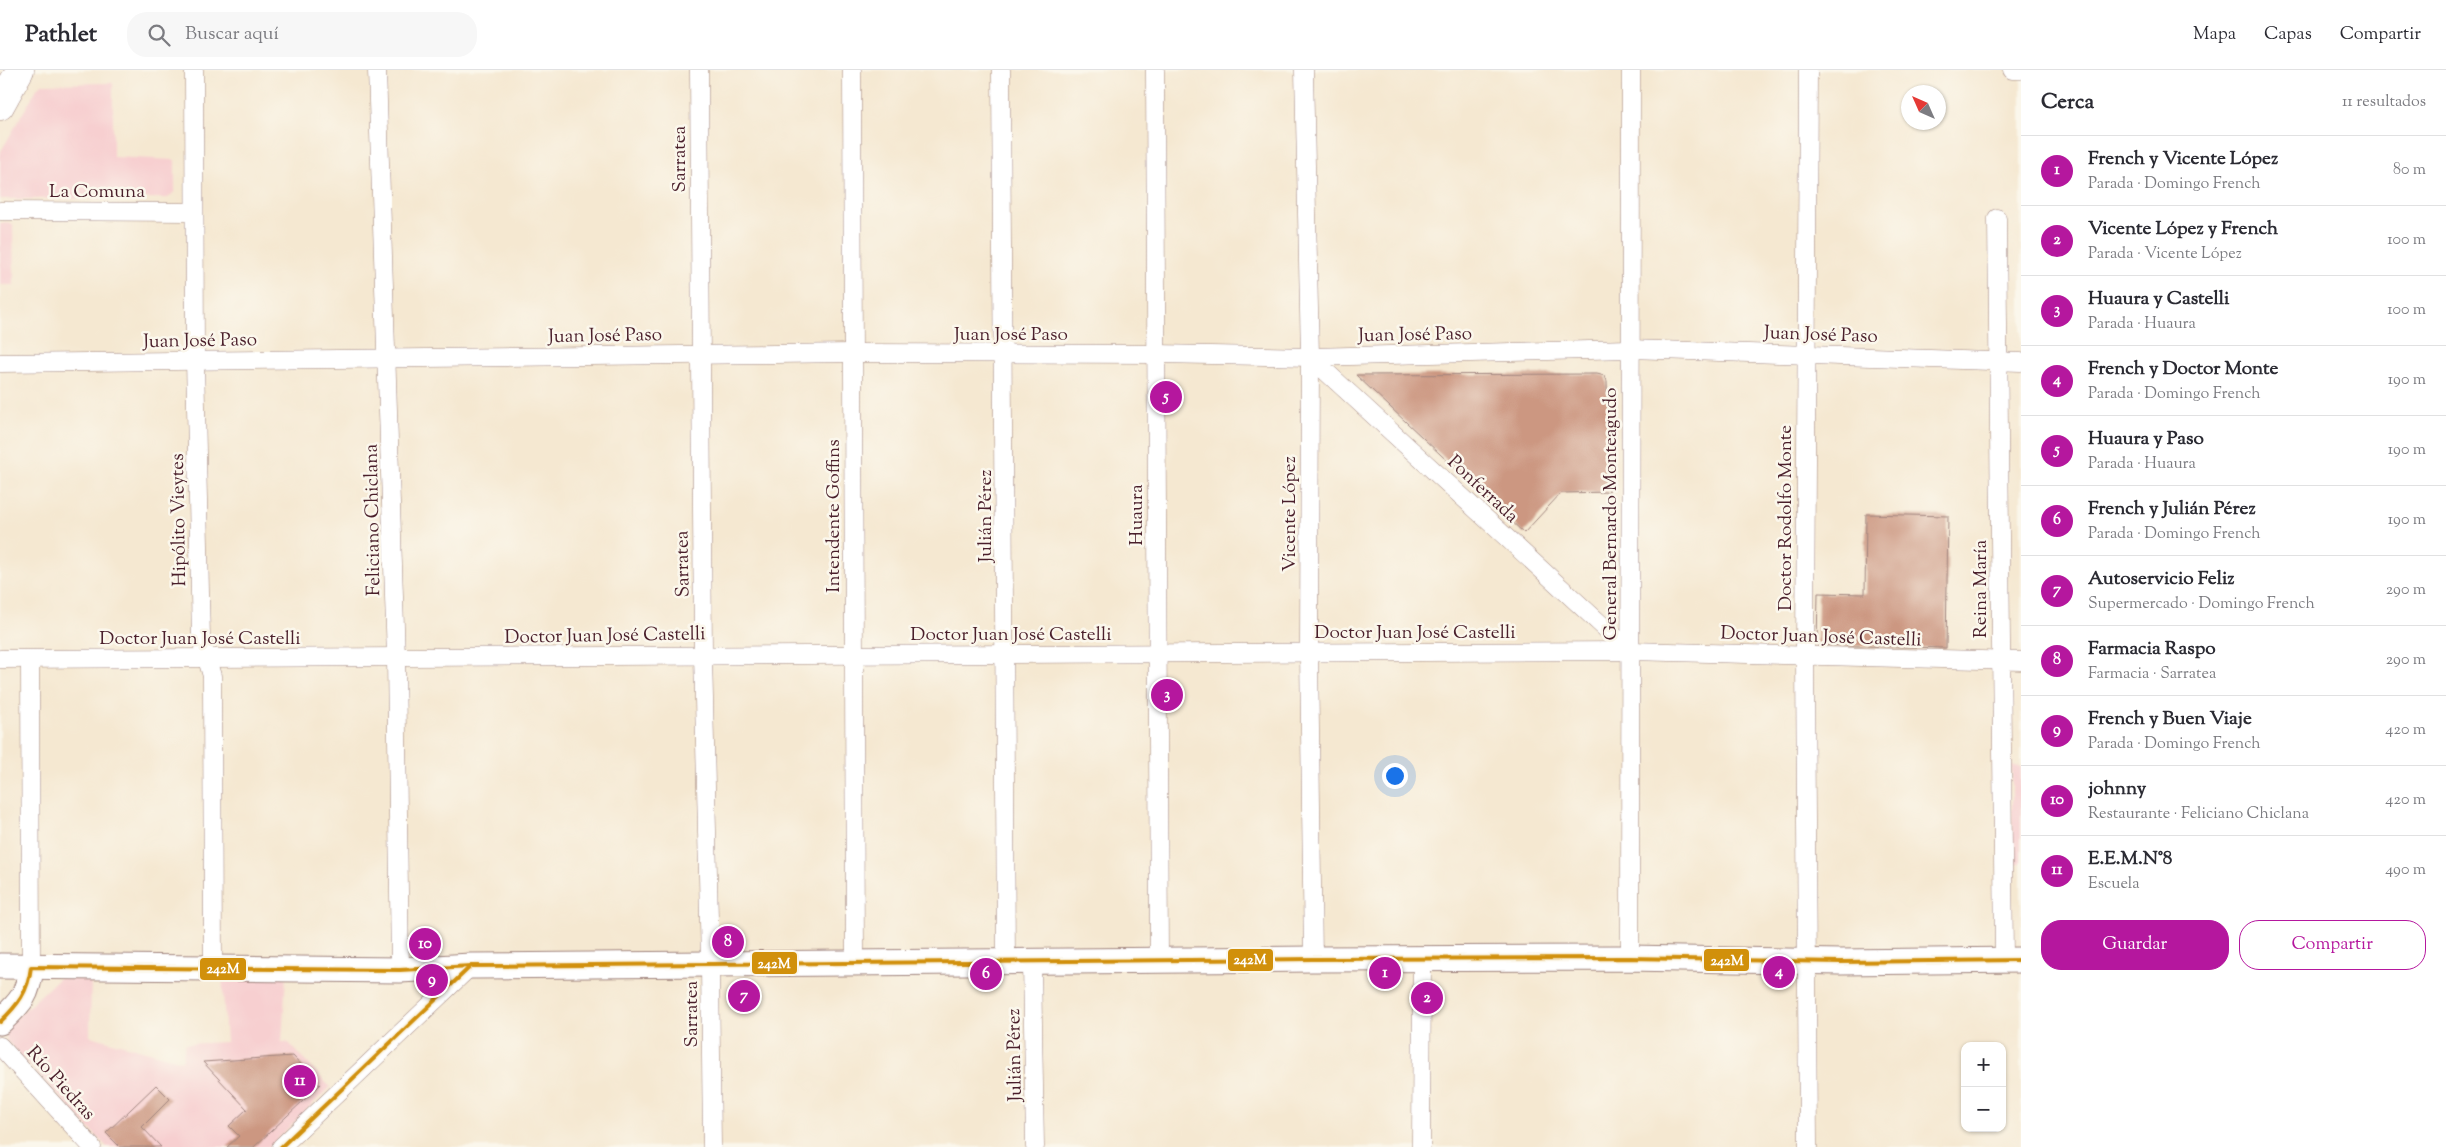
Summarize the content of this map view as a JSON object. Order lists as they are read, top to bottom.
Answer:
{
  "streets": {
    "street": [
      "Sarratea",
      "La Comuna",
      "Juan José Paso",
      "Ponferrada",
      "Vicente López",
      "General Bernardo Monteagudo",
      "Huaura",
      "Intendente Goffins",
      "Julián Pérez",
      "Doctor Rodolfo Monte",
      "Hipólito Vieytes",
      "Feliciano Chiclana",
      "Reina María",
      "Doctor Juan José Castelli",
      "Río Piedras"
    ]
  },
  "crossings": [
    ["Sarratea", "Juan José Paso"],
    ["Sarratea", "Doctor Juan José Castelli"],
    ["La Comuna", "Hipólito Vieytes"],
    ["Juan José Paso", "Ponferrada"],
    ["Juan José Paso", "Vicente López"],
    ["Juan José Paso", "General Bernardo Monteagudo"],
    ["Juan José Paso", "Huaura"],
    ["Juan José Paso", "Intendente Goffins"],
    ["Juan José Paso", "Julián Pérez"],
    ["Juan José Paso", "Doctor Rodolfo Monte"],
    ["Juan José Paso", "Hipólito Vieytes"],
    ["Juan José Paso", "Feliciano Chiclana"],
    ["Juan José Paso", "Reina María"],
    ["Ponferrada", "Vicente López"],
    ["Ponferrada", "General Bernardo Monteagudo"],
    ["Ponferrada", "Doctor Juan José Castelli"],
    ["Vicente López", "Doctor Juan José Castelli"],
    ["General Bernardo Monteagudo", "Doctor Juan José Castelli"],
    ["Huaura", "Doctor Juan José Castelli"],
    ["Intendente Goffins", "Doctor Juan José Castelli"],
    ["Julián Pérez", "Doctor Juan José Castelli"],
    ["Doctor Rodolfo Monte", "Doctor Juan José Castelli"],
    ["Hipólito Vieytes", "Doctor Juan José Castelli"],
    ["Feliciano Chiclana", "Doctor Juan José Castelli"],
    ["Reina María", "Doctor Juan José Castelli"]
  ],
  "lines": ["transit line 242M"],
  "north": "top left",
  "page": {
    "header": "Pathlet",
    "search": "Buscar aquí",
    "nav": ["Mapa", "Capas", "Compartir"],
    "heading": ["Cerca", "11 resultados"],
    "list": [
      {
        "mark": "1",
        "name": "French y Vicente López",
        "note": "Parada · Domingo French",
        "value": "80 m"
      },
      {
        "mark": "2",
        "name": "Vicente López y French",
        "note": "Parada · Vicente López",
        "value": "100 m"
      },
      {
        "mark": "3",
        "name": "Huaura y Castelli",
        "note": "Parada · Huaura",
        "value": "100 m"
      },
      {
        "mark": "4",
        "name": "French y Doctor Monte",
        "note": "Parada · Domingo French",
        "value": "190 m"
      },
      {
        "mark": "5",
        "name": "Huaura y Paso",
        "note": "Parada · Huaura",
        "value": "190 m"
      },
      {
        "mark": "6",
        "name": "French y Julián Pérez",
        "note": "Parada · Domingo French",
        "value": "190 m"
      },
      {
        "mark": "7",
        "name": "Autoservicio Feliz",
        "note": "Supermercado · Domingo French",
        "value": "290 m"
      },
      {
        "mark": "8",
        "name": "Farmacia Raspo",
        "note": "Farmacia · Sarratea",
        "value": "290 m"
      },
      {
        "mark": "9",
        "name": "French y Buen Viaje",
        "note": "Parada · Domingo French",
        "value": "420 m"
      },
      {
        "mark": "10",
        "name": "johnny",
        "note": "Restaurante · Feliciano Chiclana",
        "value": "420 m"
      },
      {
        "mark": "11",
        "name": "E.E.M.N°8",
        "note": "Escuela",
        "value": "490 m"
      }
    ],
    "pins": [
      "5",
      "3",
      "8",
      "10",
      "4",
      "1",
      "6",
      "9",
      "7",
      "2",
      "11"
    ],
    "buttons": ["Guardar", "Compartir"],
    "map_buttons": ["+", "−"]
  }
}
